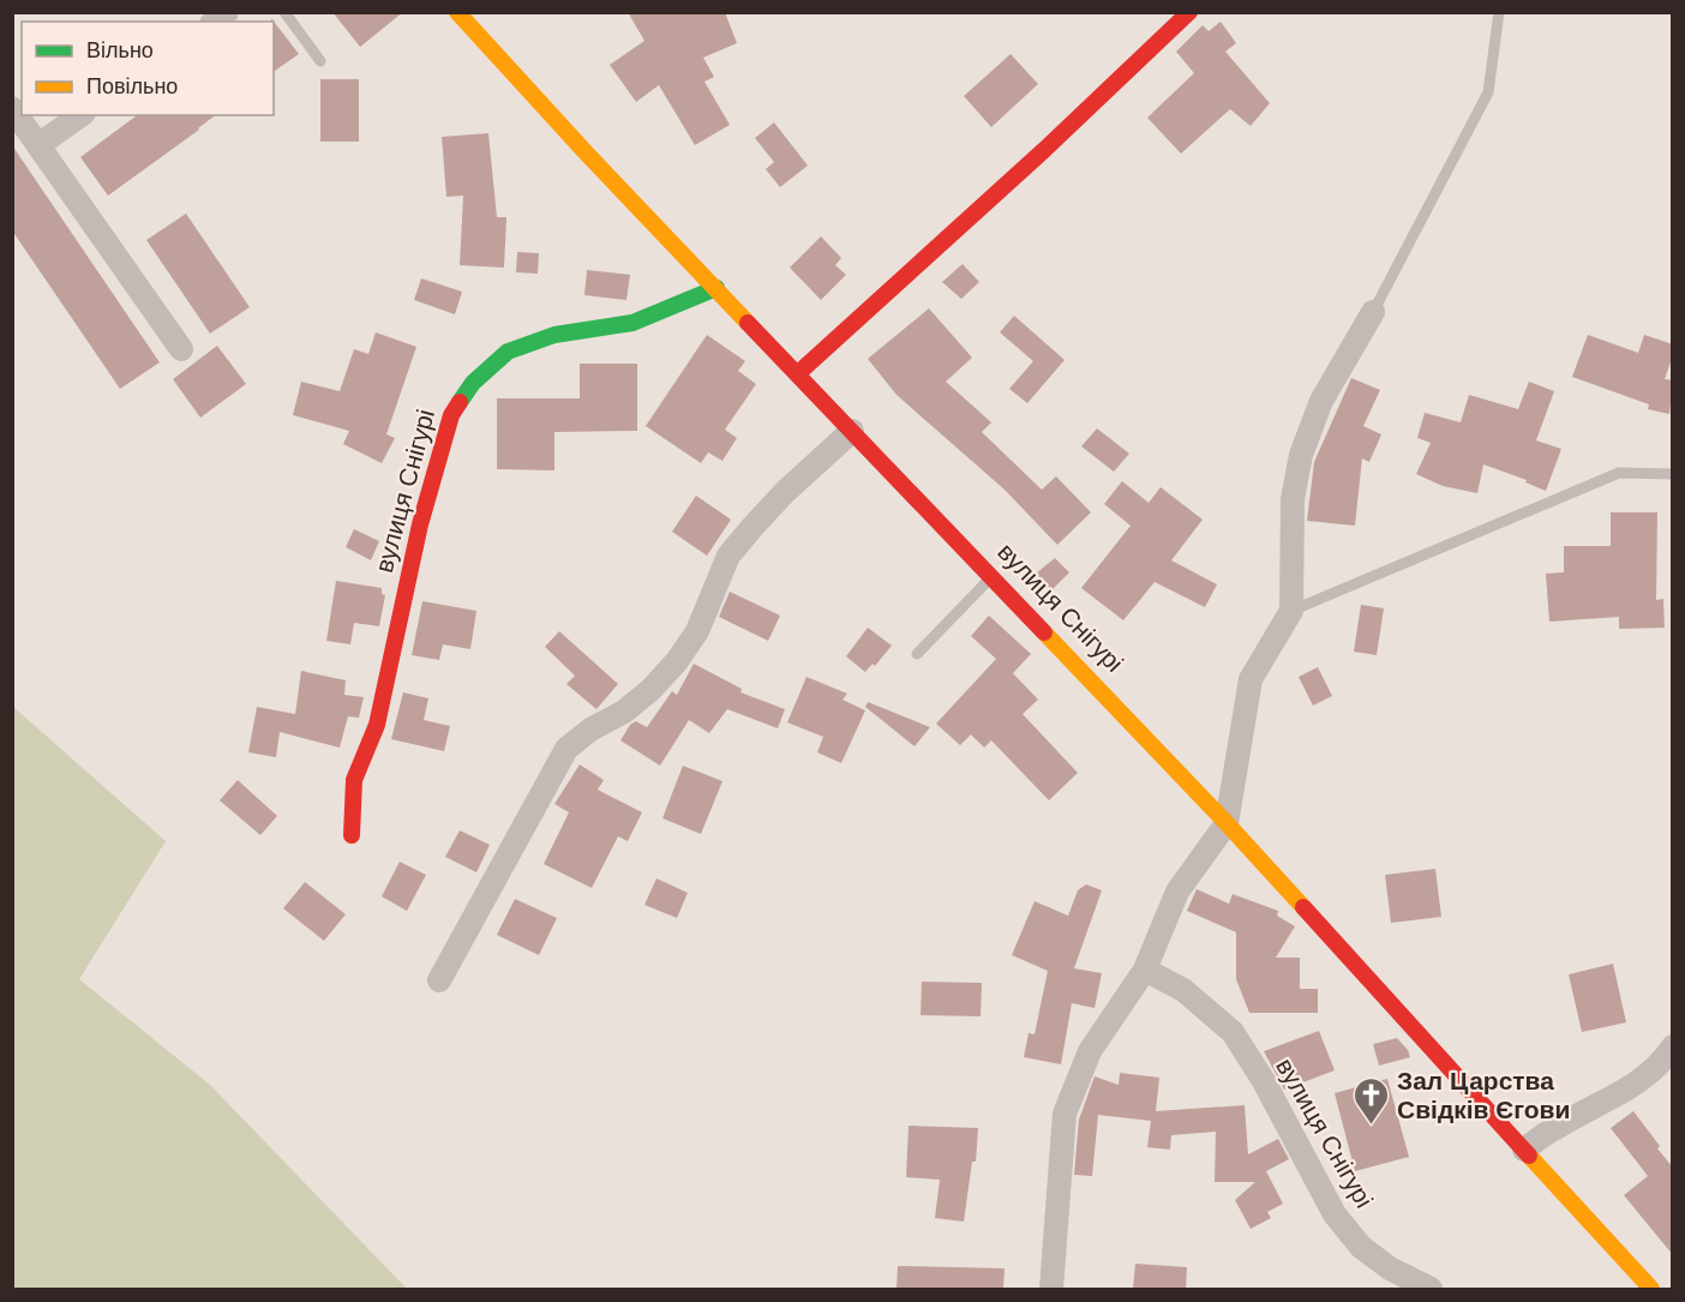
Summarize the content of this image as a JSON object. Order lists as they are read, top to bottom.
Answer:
{
  "streets": {
    "street": ["вулиця Снігурі"]
  },
  "places": {
    "church": ["Зал Царства Свідків Єгови"]
  },
  "legend": ["Вільно", "Повільно"]
}
